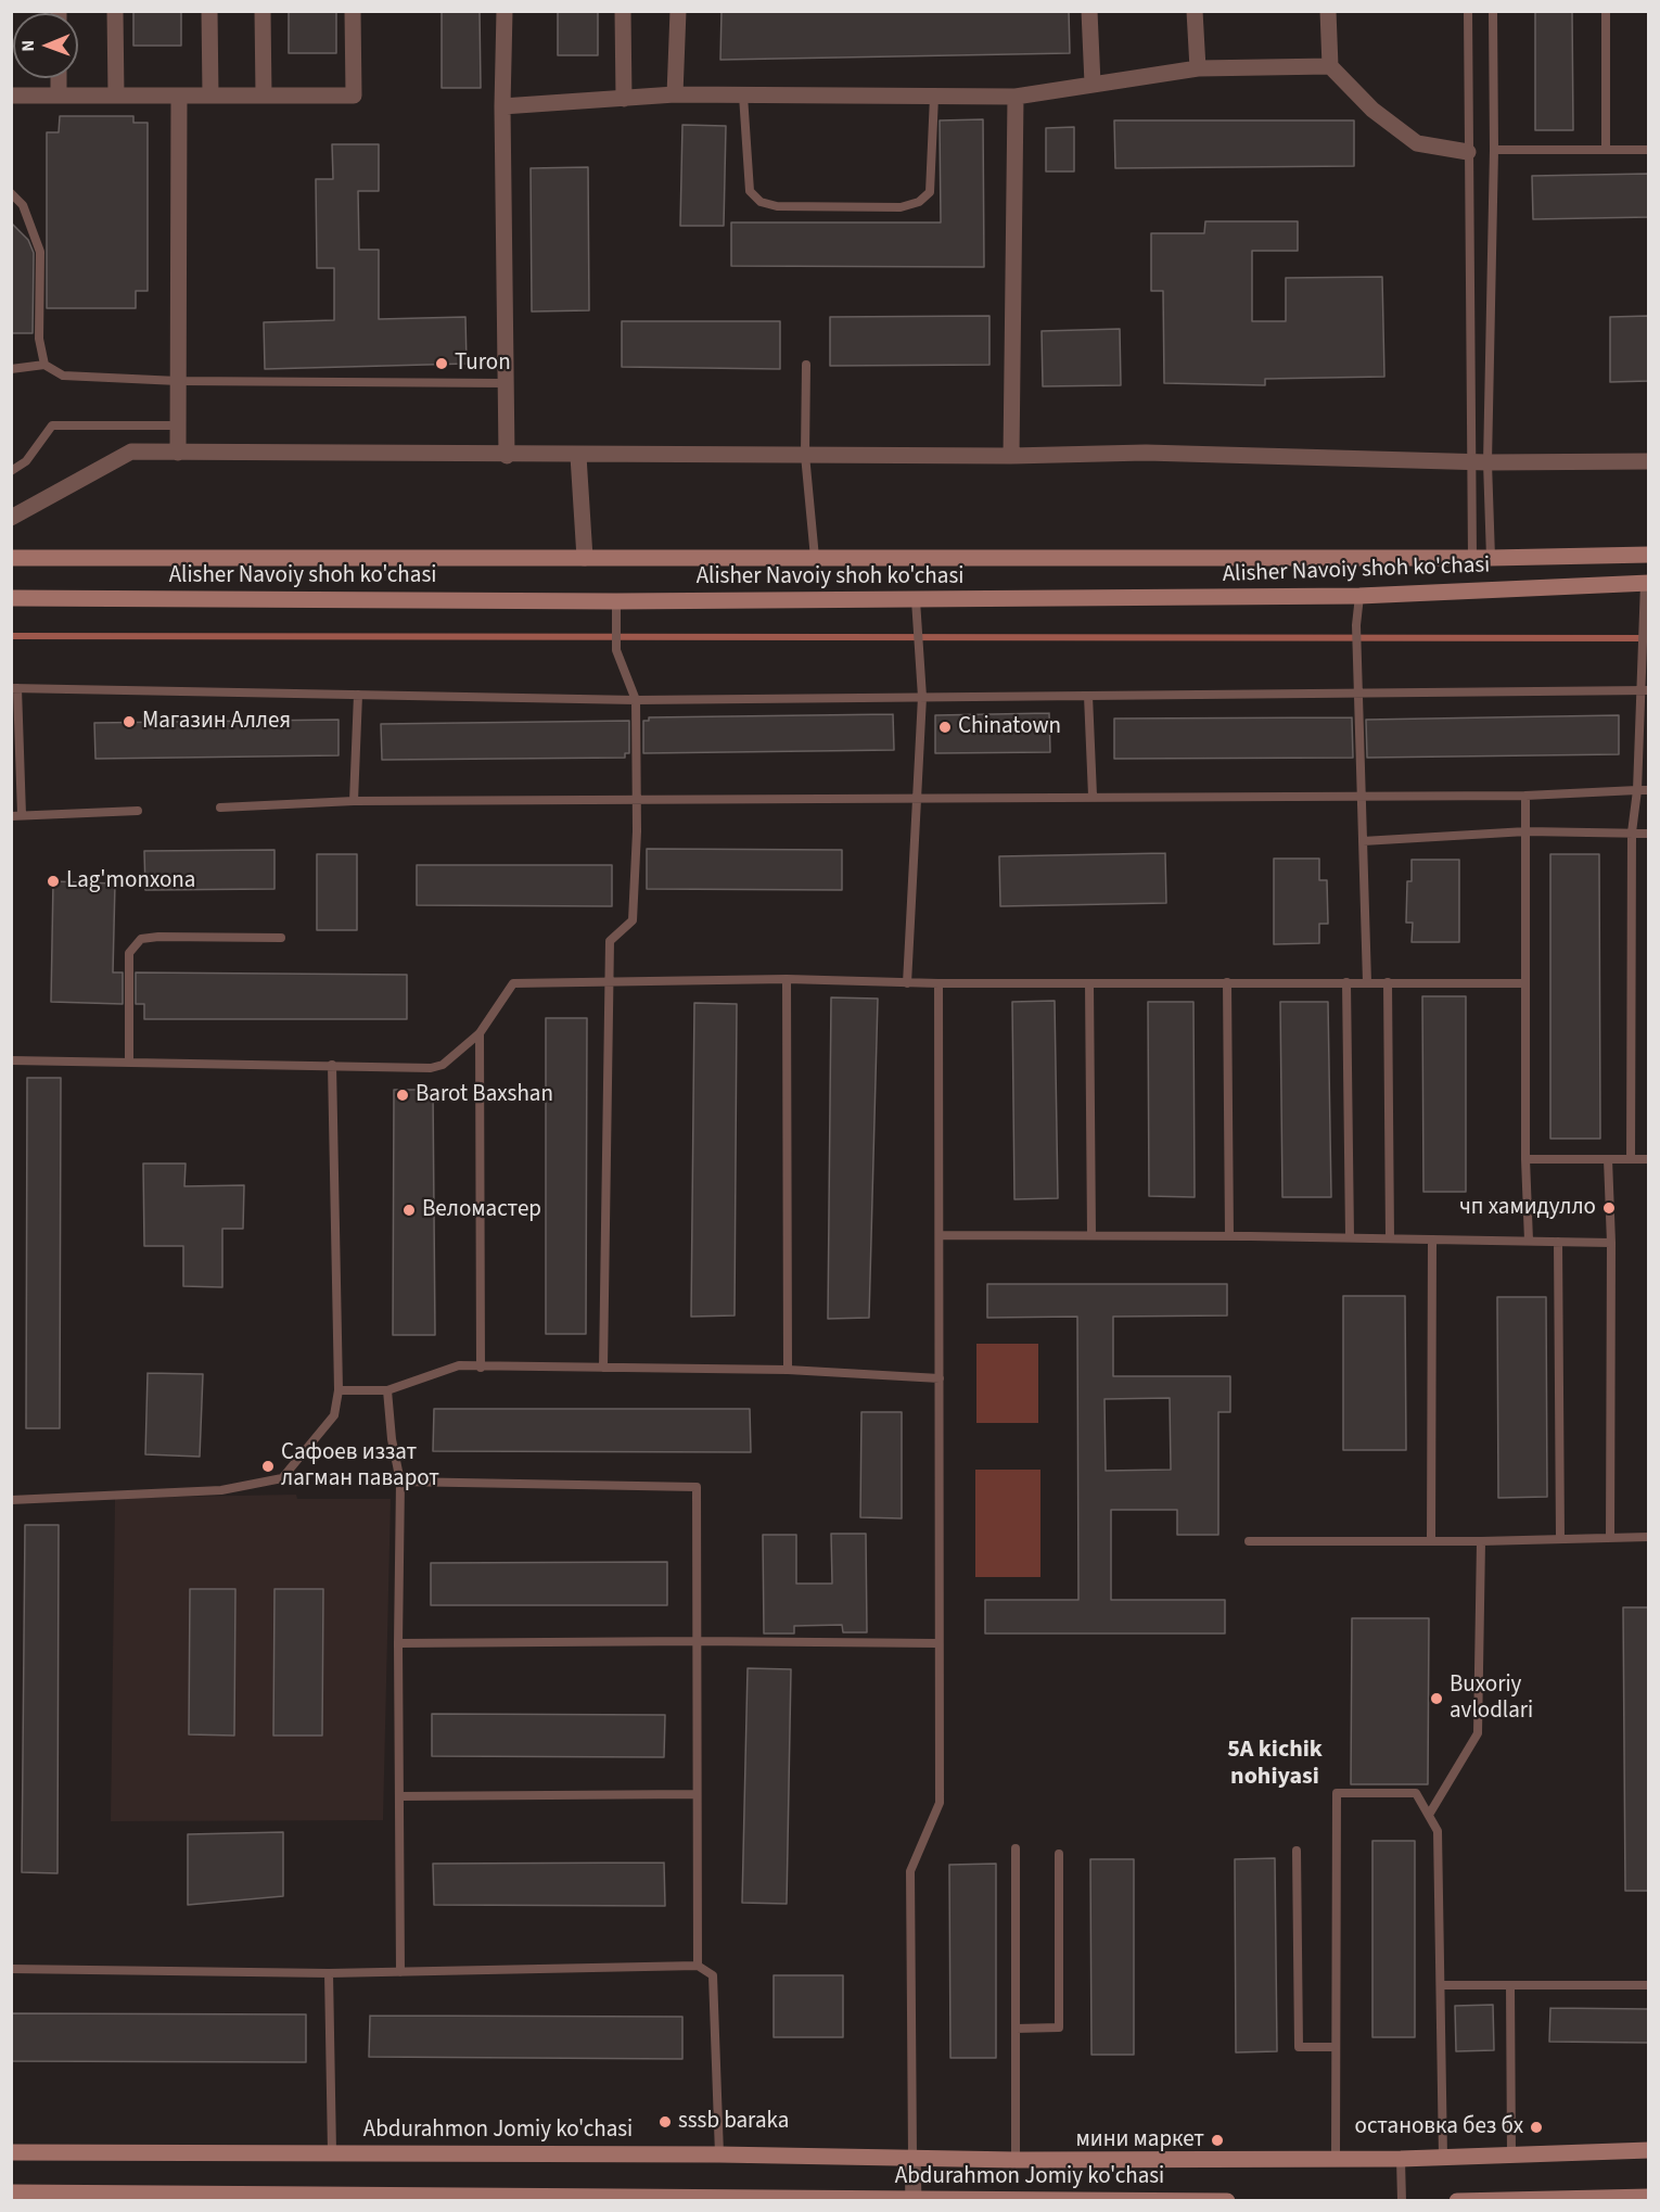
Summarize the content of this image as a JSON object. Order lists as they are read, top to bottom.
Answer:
{
  "streets": {
    "main road": ["Alisher Navoiy shoh ko'chasi", "Abdurahmon Jomiy ko'chasi"]
  },
  "districts": ["5A kichik nohiyasi"],
  "places": [
    "Turon",
    "Магазин Аллея",
    "Chinatown",
    "Lag'monxona",
    "Barot Baxshan",
    "чп хамидулло",
    "Веломастер",
    "Сафоев иззат лагман паварот",
    "Buxoriy avlodlari",
    "sssb baraka",
    "остановка без бх",
    "мини маркет"
  ],
  "north": "left"
}
